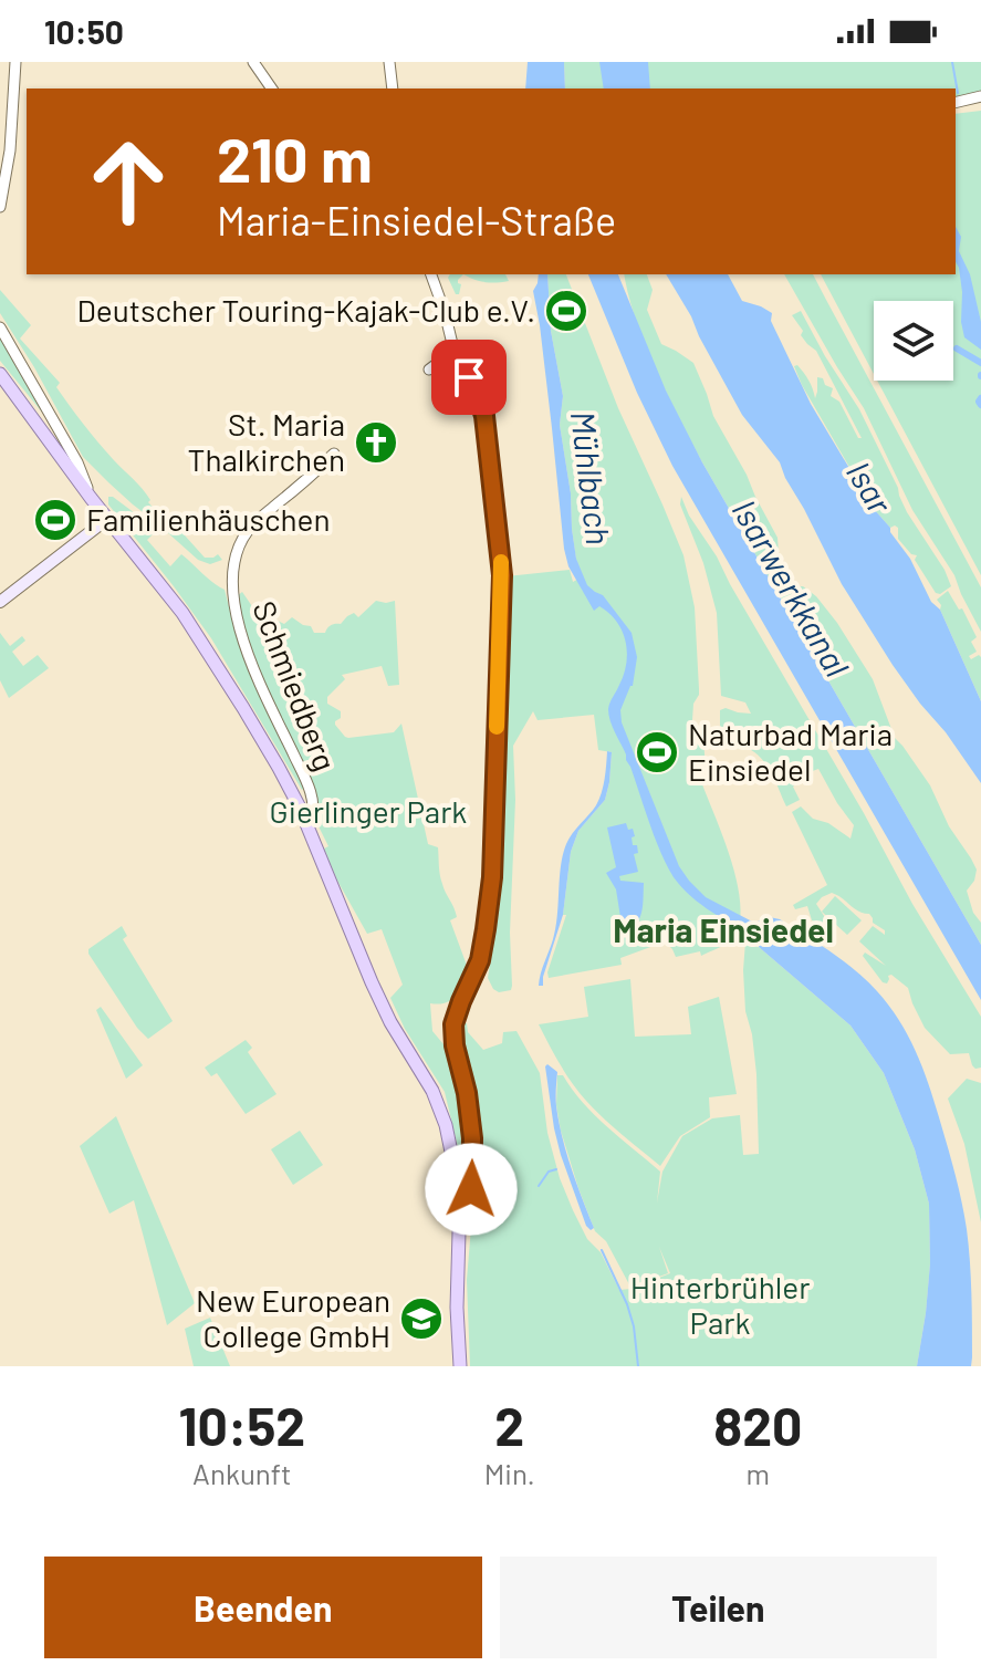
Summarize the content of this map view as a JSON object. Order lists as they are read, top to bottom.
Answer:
{
  "streets": {
    "street": ["Schmiedberg"]
  },
  "districts": ["Maria Einsiedel"],
  "water": ["Mühlbach", "Isar", "Isarwerkkanal"],
  "parks": ["Gierlinger Park", "Hinterbrühler Park"],
  "places": {
    "sports": ["Deutscher Touring-Kajak-Club e.V.", "Familienhäuschen", "Naturbad Maria Einsiedel"],
    "church": ["St. Maria Thalkirchen"],
    "school or university": ["New European College GmbH"]
  },
  "page": {
    "status": "10:50",
    "turn": ["210 m", "Maria-Einsiedel-Straße"],
    "eta": [
      "10:52",
      "Ankunft",
      "2",
      "Min.",
      "820",
      "m"
    ],
    "buttons": ["Beenden", "Teilen"]
  }
}
